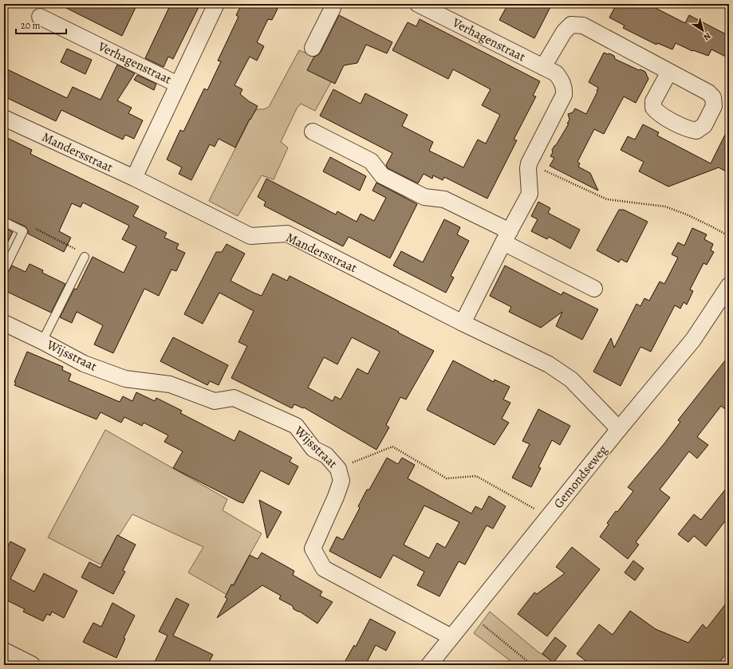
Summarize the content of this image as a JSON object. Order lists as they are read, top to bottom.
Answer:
{
  "streets": {
    "street": [
      "Verhagenstraat",
      "Mandersstraat",
      "Wijsstraat",
      "Gemondseweg"
    ]
  },
  "crossings": [
    ["Verhagenstraat", "Mandersstraat"],
    ["Mandersstraat", "Gemondseweg"],
    ["Wijsstraat", "Gemondseweg"]
  ],
  "scale_bar": "20 m",
  "north": "bottom right"
}
